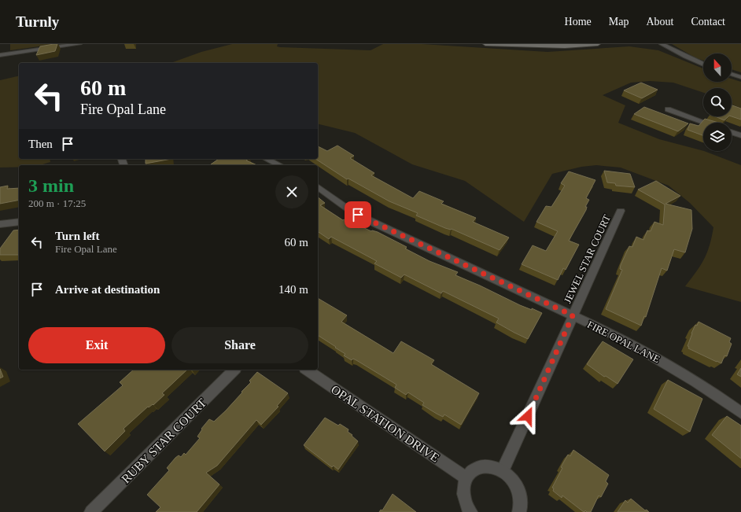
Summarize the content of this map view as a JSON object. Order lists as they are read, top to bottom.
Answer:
{
  "streets": {
    "street": [
      "JEWEL STAR COURT",
      "FIRE OPAL LANE",
      "OPAL STATION DRIVE",
      "RUBY STAR COURT"
    ]
  },
  "crossings": [
    ["JEWEL STAR COURT", "FIRE OPAL LANE"]
  ],
  "north": "top",
  "page": {
    "header": "Turnly",
    "nav": [
      "Home",
      "Map",
      "About",
      "Contact"
    ],
    "turn": ["60 m", "Fire Opal Lane"],
    "then": "Then",
    "heading": ["3 min", "200 m · 17:25"],
    "list": [
      {
        "name": "Turn left",
        "note": "Fire Opal Lane",
        "value": "60 m"
      },
      {
        "name": "Arrive at destination",
        "value": "140 m"
      }
    ],
    "buttons": ["Exit", "Share"]
  }
}
